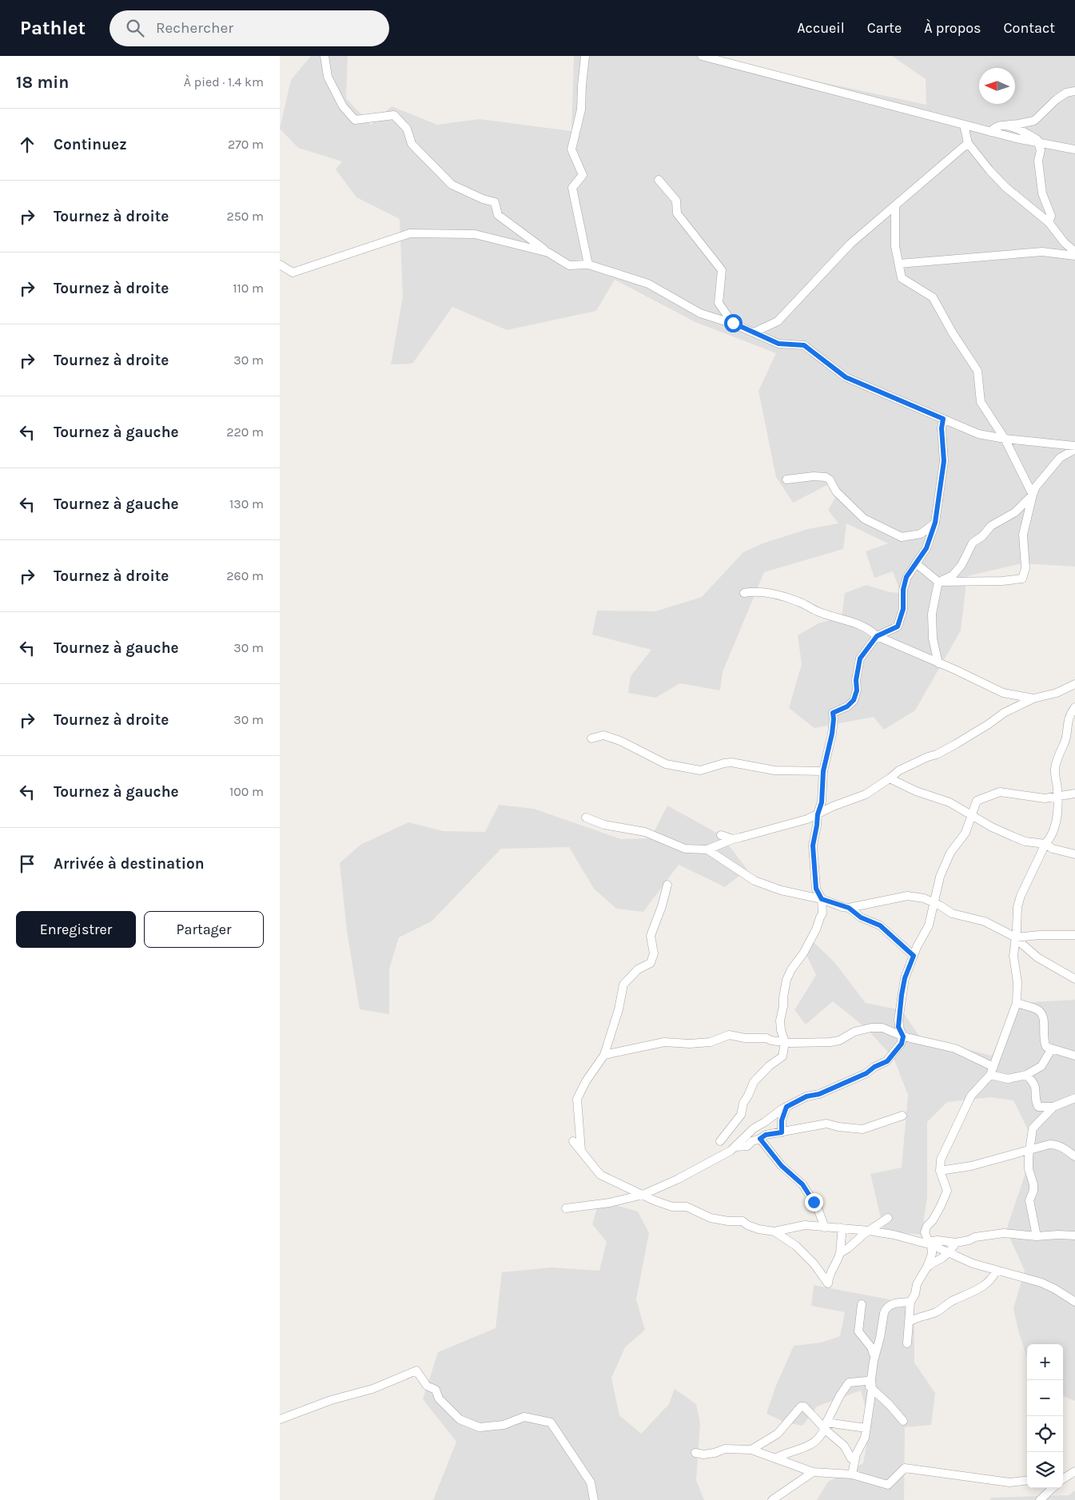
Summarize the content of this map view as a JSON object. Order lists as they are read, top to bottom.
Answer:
{
  "north": "left",
  "page": {
    "header": "Pathlet",
    "search": "Rechercher",
    "nav": [
      "Accueil",
      "Carte",
      "À propos",
      "Contact"
    ],
    "heading": ["18 min", "À pied · 1.4 km"],
    "list": [
      ["Continuez", "270 m"],
      ["Tournez à droite", "250 m"],
      ["Tournez à droite", "110 m"],
      ["Tournez à droite", "30 m"],
      ["Tournez à gauche", "220 m"],
      ["Tournez à gauche", "130 m"],
      ["Tournez à droite", "260 m"],
      ["Tournez à gauche", "30 m"],
      ["Tournez à droite", "30 m"],
      ["Tournez à gauche", "100 m"],
      "Arrivée à destination"
    ],
    "buttons": ["Enregistrer", "Partager"],
    "map_buttons": ["+", "−"]
  }
}
